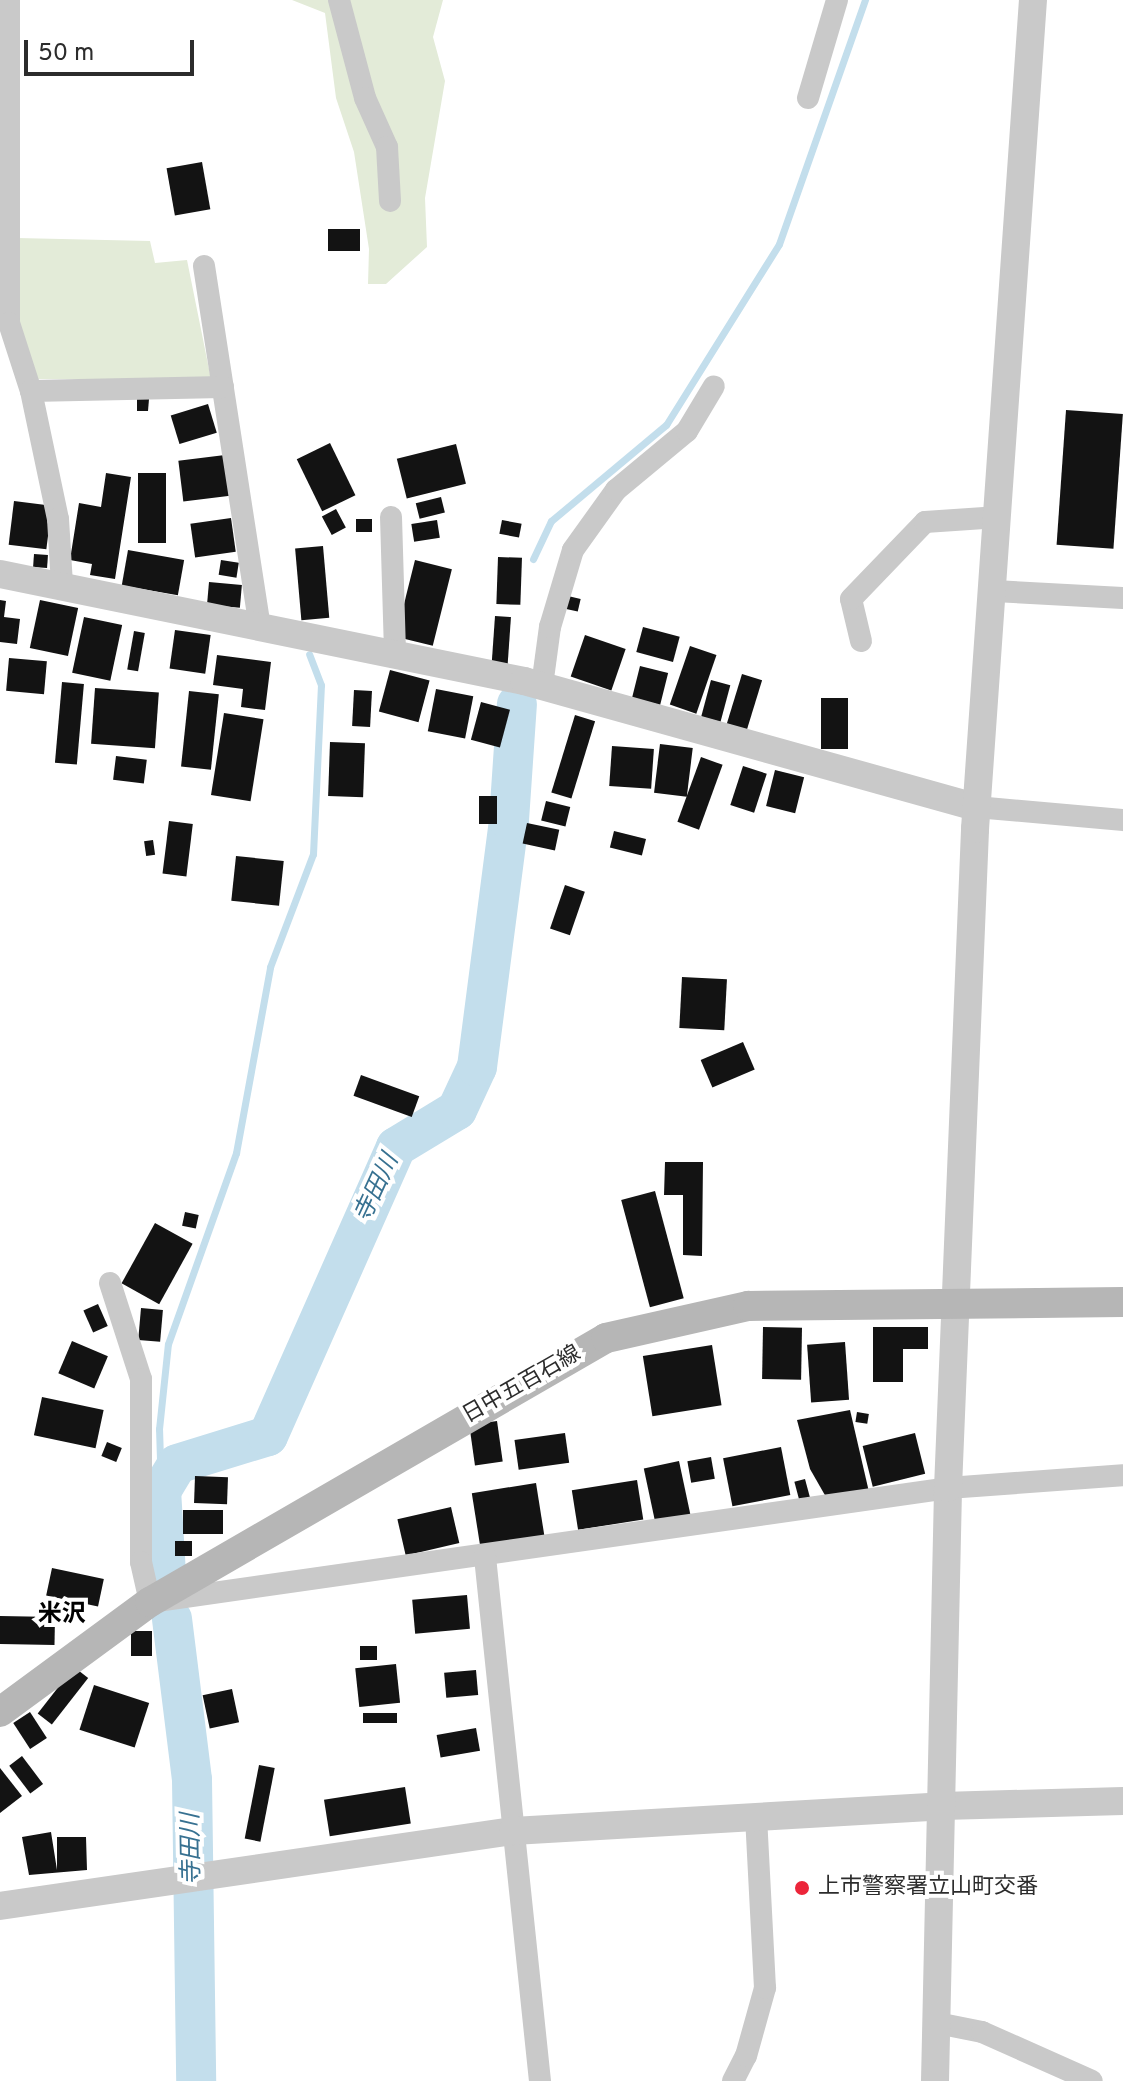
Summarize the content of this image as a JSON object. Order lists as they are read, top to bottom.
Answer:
{
  "streets": {
    "main road": ["日中五百石線"]
  },
  "districts": ["米沢"],
  "water": ["寺田川"],
  "places": ["上市警察署立山町交番"],
  "scale_bar": "50 m"
}
